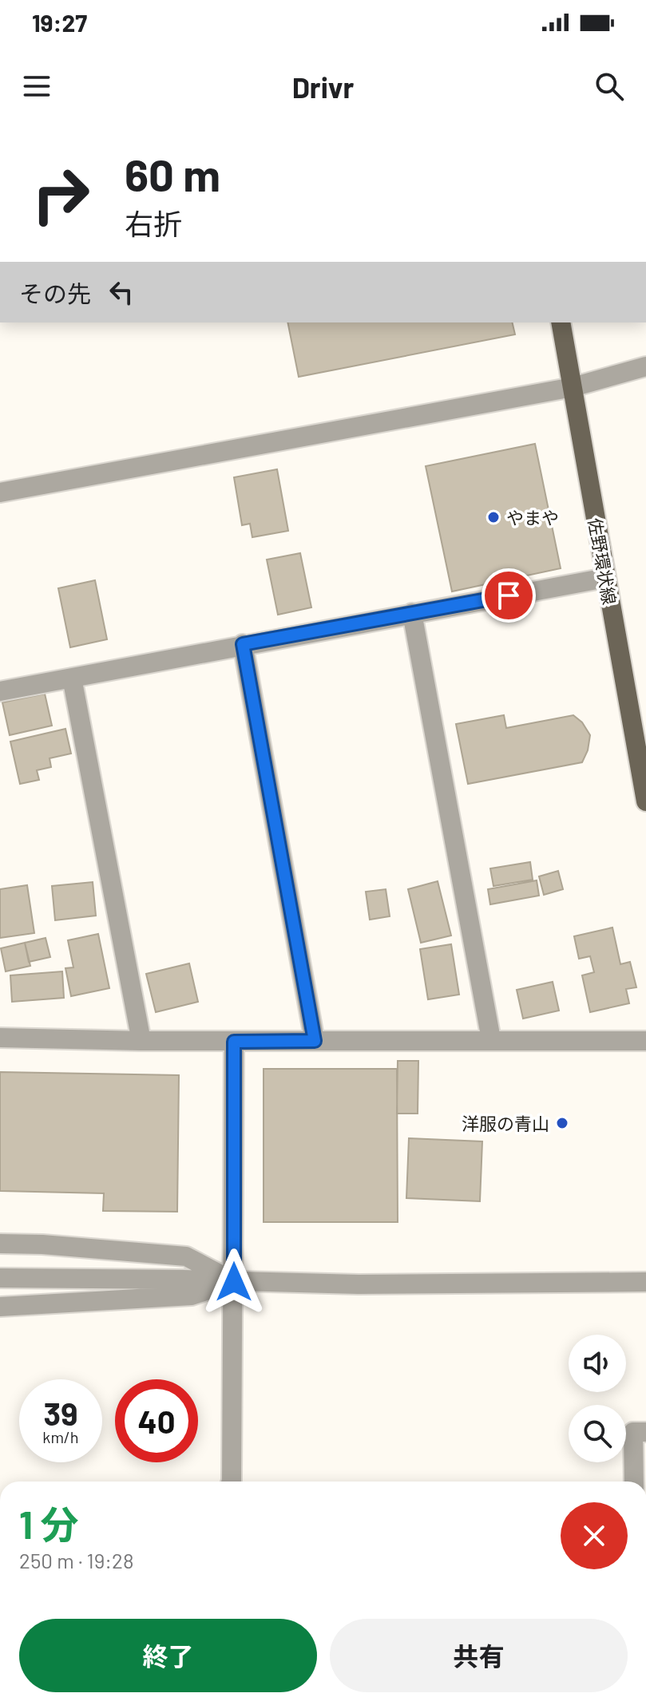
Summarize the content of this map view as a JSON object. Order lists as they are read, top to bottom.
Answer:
{
  "streets": {
    "main road": ["佐野環状線"]
  },
  "places": ["やまや", "洋服の青山"],
  "page": {
    "status": "19:27",
    "header": "Drivr",
    "turn": ["60 m", "右折"],
    "then": "その先",
    "speed": "39 km/h",
    "limit": "40",
    "heading": ["1 分", "250 m · 19:28"],
    "buttons": ["終了", "共有"]
  }
}
